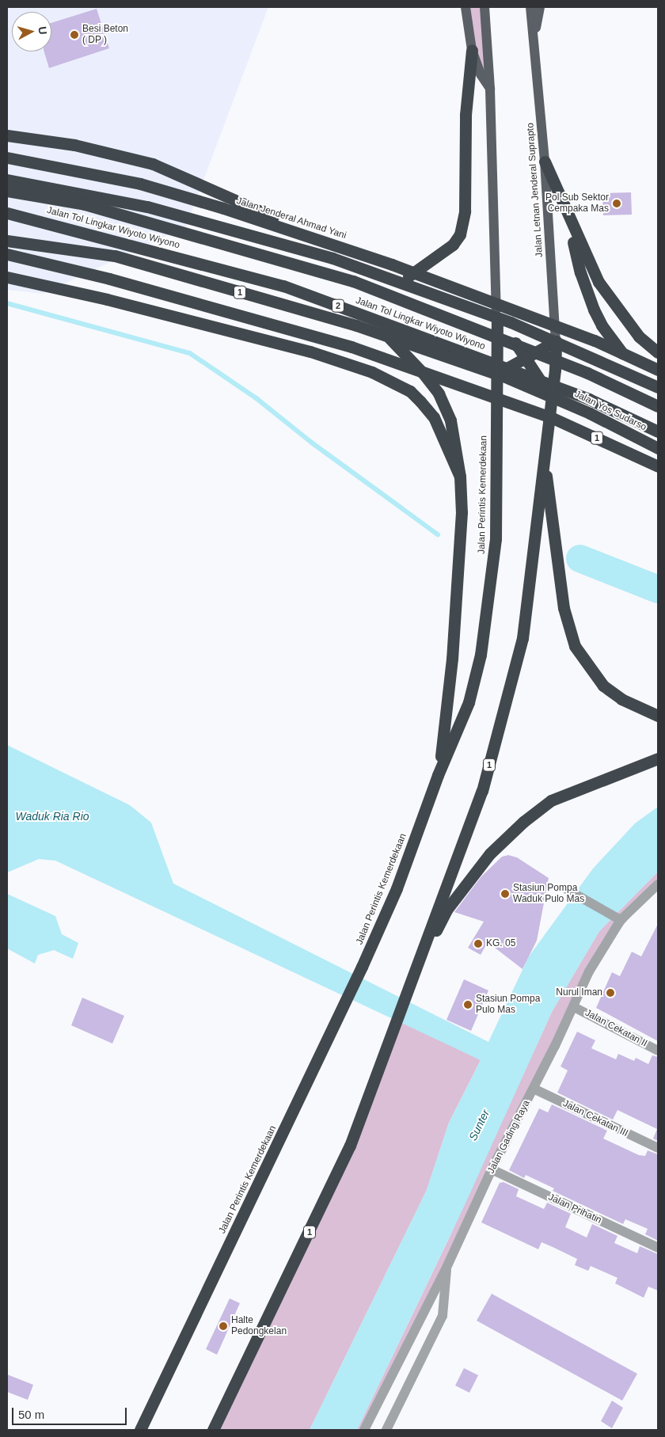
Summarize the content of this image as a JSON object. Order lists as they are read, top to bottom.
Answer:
{
  "streets": {
    "highway": [
      "Jalan Jenderal Ahmad Yani",
      "Jalan Tol Lingkar Wiyoto Wiyono",
      "1",
      "2",
      "Jalan Yos Sudarso",
      "Jalan Perintis Kemerdekaan"
    ],
    "main road": ["Jalan Letnan Jenderal Suprapto"],
    "street": [
      "Jalan Cekatan II",
      "Jalan Cekatan III",
      "Jalan Gading Raya",
      "Jalan Prihatin"
    ]
  },
  "crossings": [
    ["Jalan Letnan Jenderal Suprapto", "1"],
    ["1", "Jalan Yos Sudarso"],
    ["1", "Jalan Perintis Kemerdekaan"],
    ["Jalan Cekatan II", "Jalan Gading Raya"],
    ["Jalan Cekatan III", "Jalan Gading Raya"],
    ["Jalan Gading Raya", "Jalan Prihatin"]
  ],
  "water": ["Waduk Ria Rio", "Sunter"],
  "places": [
    "Besi Beton ( DP )",
    "Pol Sub Sektor Cempaka Mas",
    "Stasiun Pompa Waduk Pulo Mas",
    "KG. 05",
    "Nurul Iman",
    "Stasiun Pompa Pulo Mas",
    "Halte Pedongkelan"
  ],
  "scale_bar": "50 m",
  "north": "right"
}
